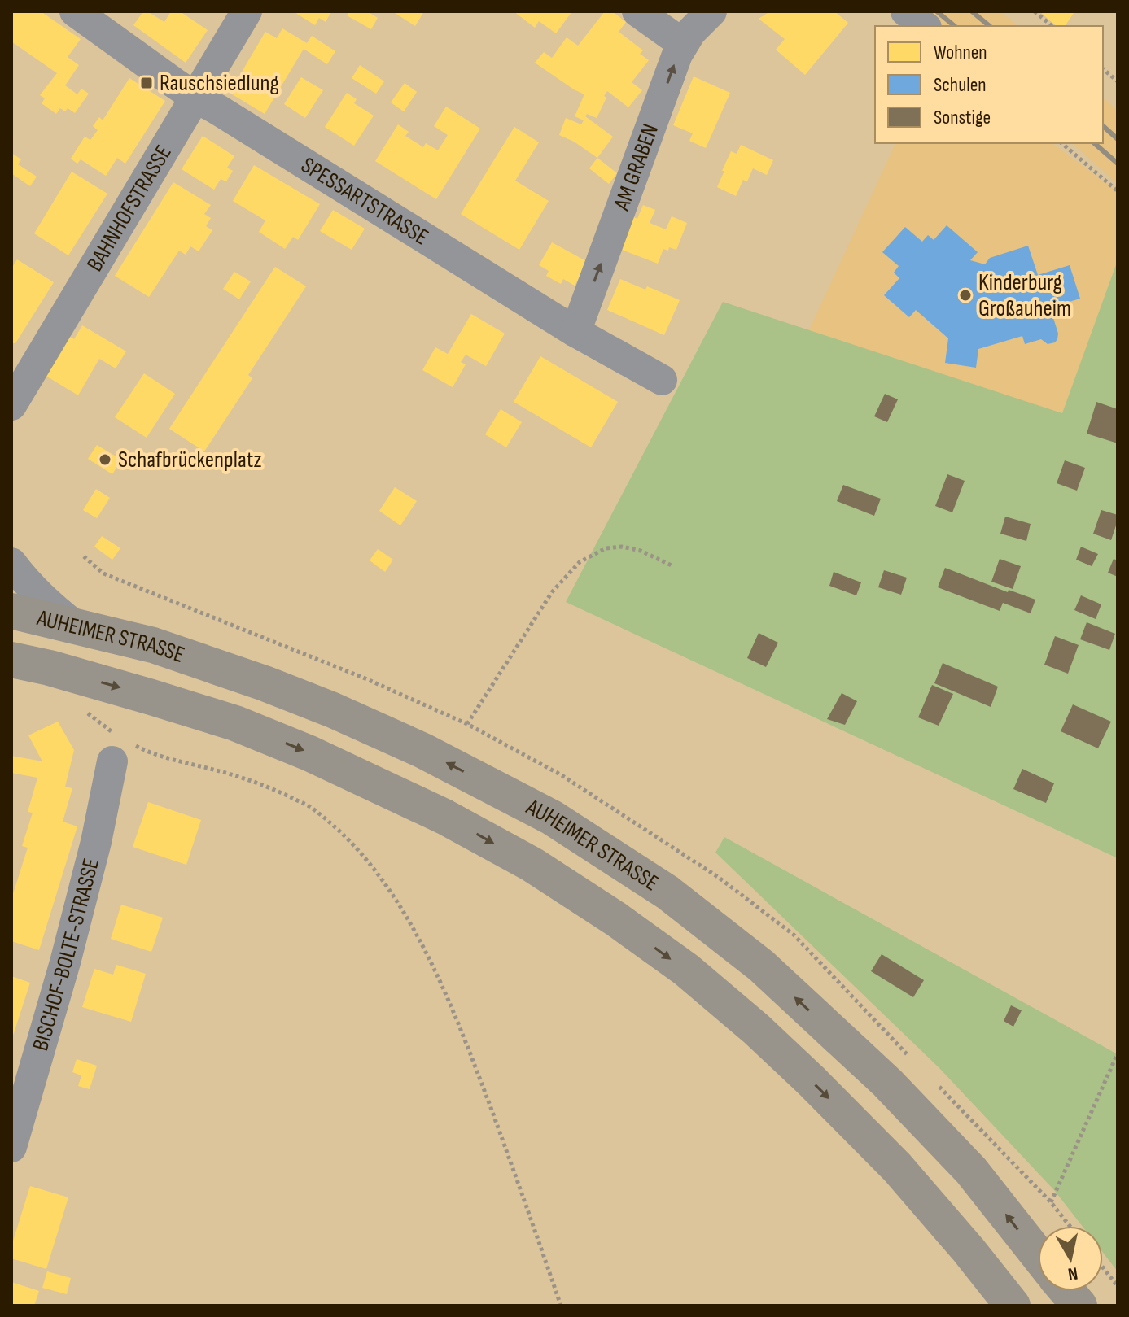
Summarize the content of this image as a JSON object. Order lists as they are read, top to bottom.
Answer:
{
  "streets": {
    "main road": ["AUHEIMER STRASSE"],
    "street": [
      "AM GRABEN",
      "SPESSARTSTRASSE",
      "BAHNHOFSTRASSE",
      "BISCHOF-BOLTE-STRASSE"
    ]
  },
  "crossings": [
    ["AM GRABEN", "SPESSARTSTRASSE"],
    ["SPESSARTSTRASSE", "BAHNHOFSTRASSE"]
  ],
  "one_way": ["AM GRABEN"],
  "places": {
    "transit": ["Rauschsiedlung"],
    "other": ["Kinderburg Großauheim", "Schafbrückenplatz"]
  },
  "legend": ["Wohnen", "Schulen", "Sonstige"],
  "north": "bottom"
}
